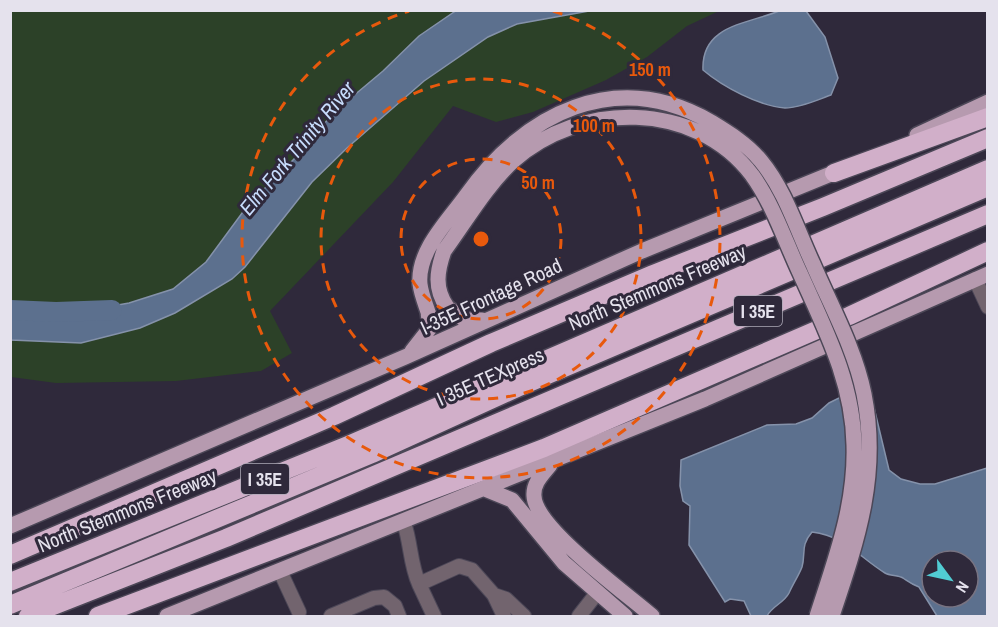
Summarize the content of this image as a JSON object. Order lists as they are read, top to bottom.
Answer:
{
  "streets": {
    "highway": ["North Stemmons Freeway", "I 35E", "I 35E TEXpress"],
    "main road": ["I-35E Frontage Road"]
  },
  "crossings": [
    ["North Stemmons Freeway", "I 35E TEXpress"]
  ],
  "water": ["Elm Fork Trinity River"],
  "north": "bottom right",
  "rings": ["150 m", "100 m", "50 m"]
}
